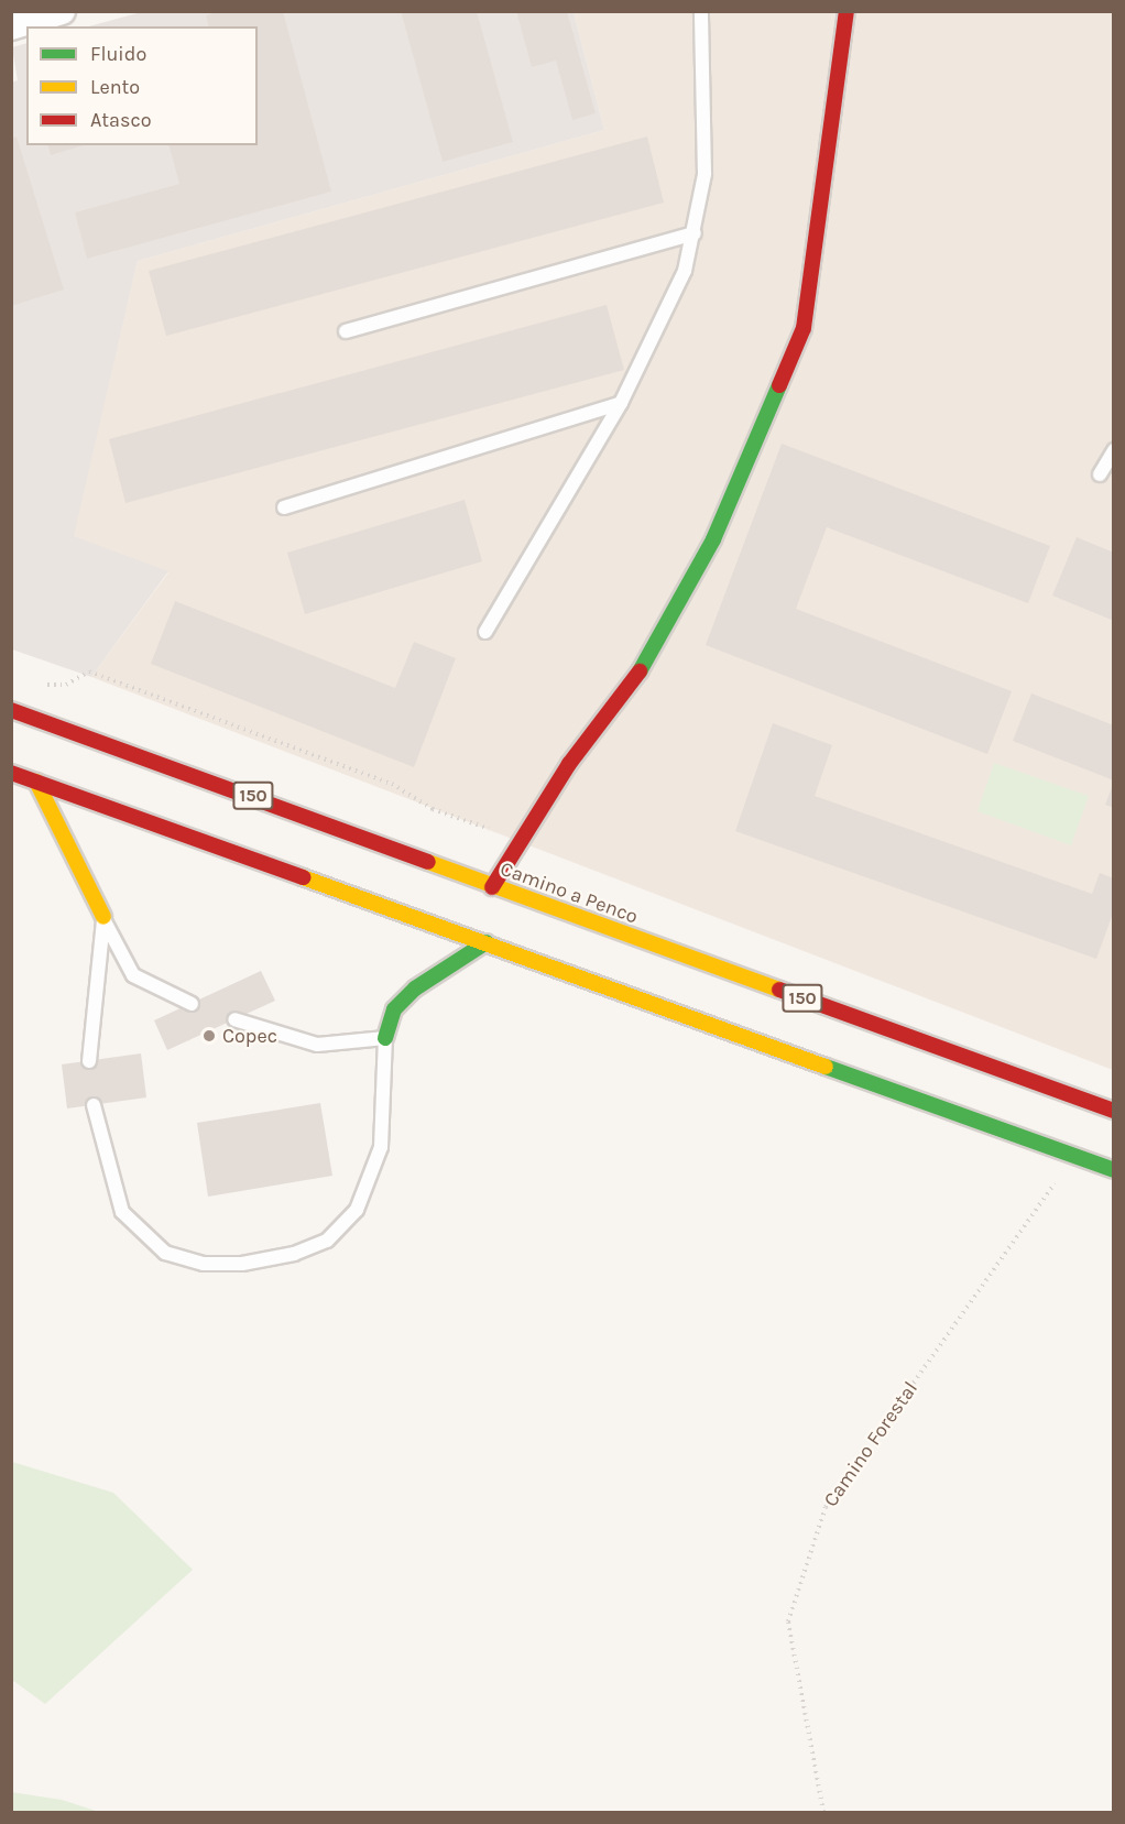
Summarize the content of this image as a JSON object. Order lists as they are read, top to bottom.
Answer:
{
  "streets": {
    "main road": ["150", "Camino a Penco"],
    "path": ["Camino Forestal"]
  },
  "places": ["Copec"],
  "legend": ["Fluido", "Lento", "Atasco"]
}
